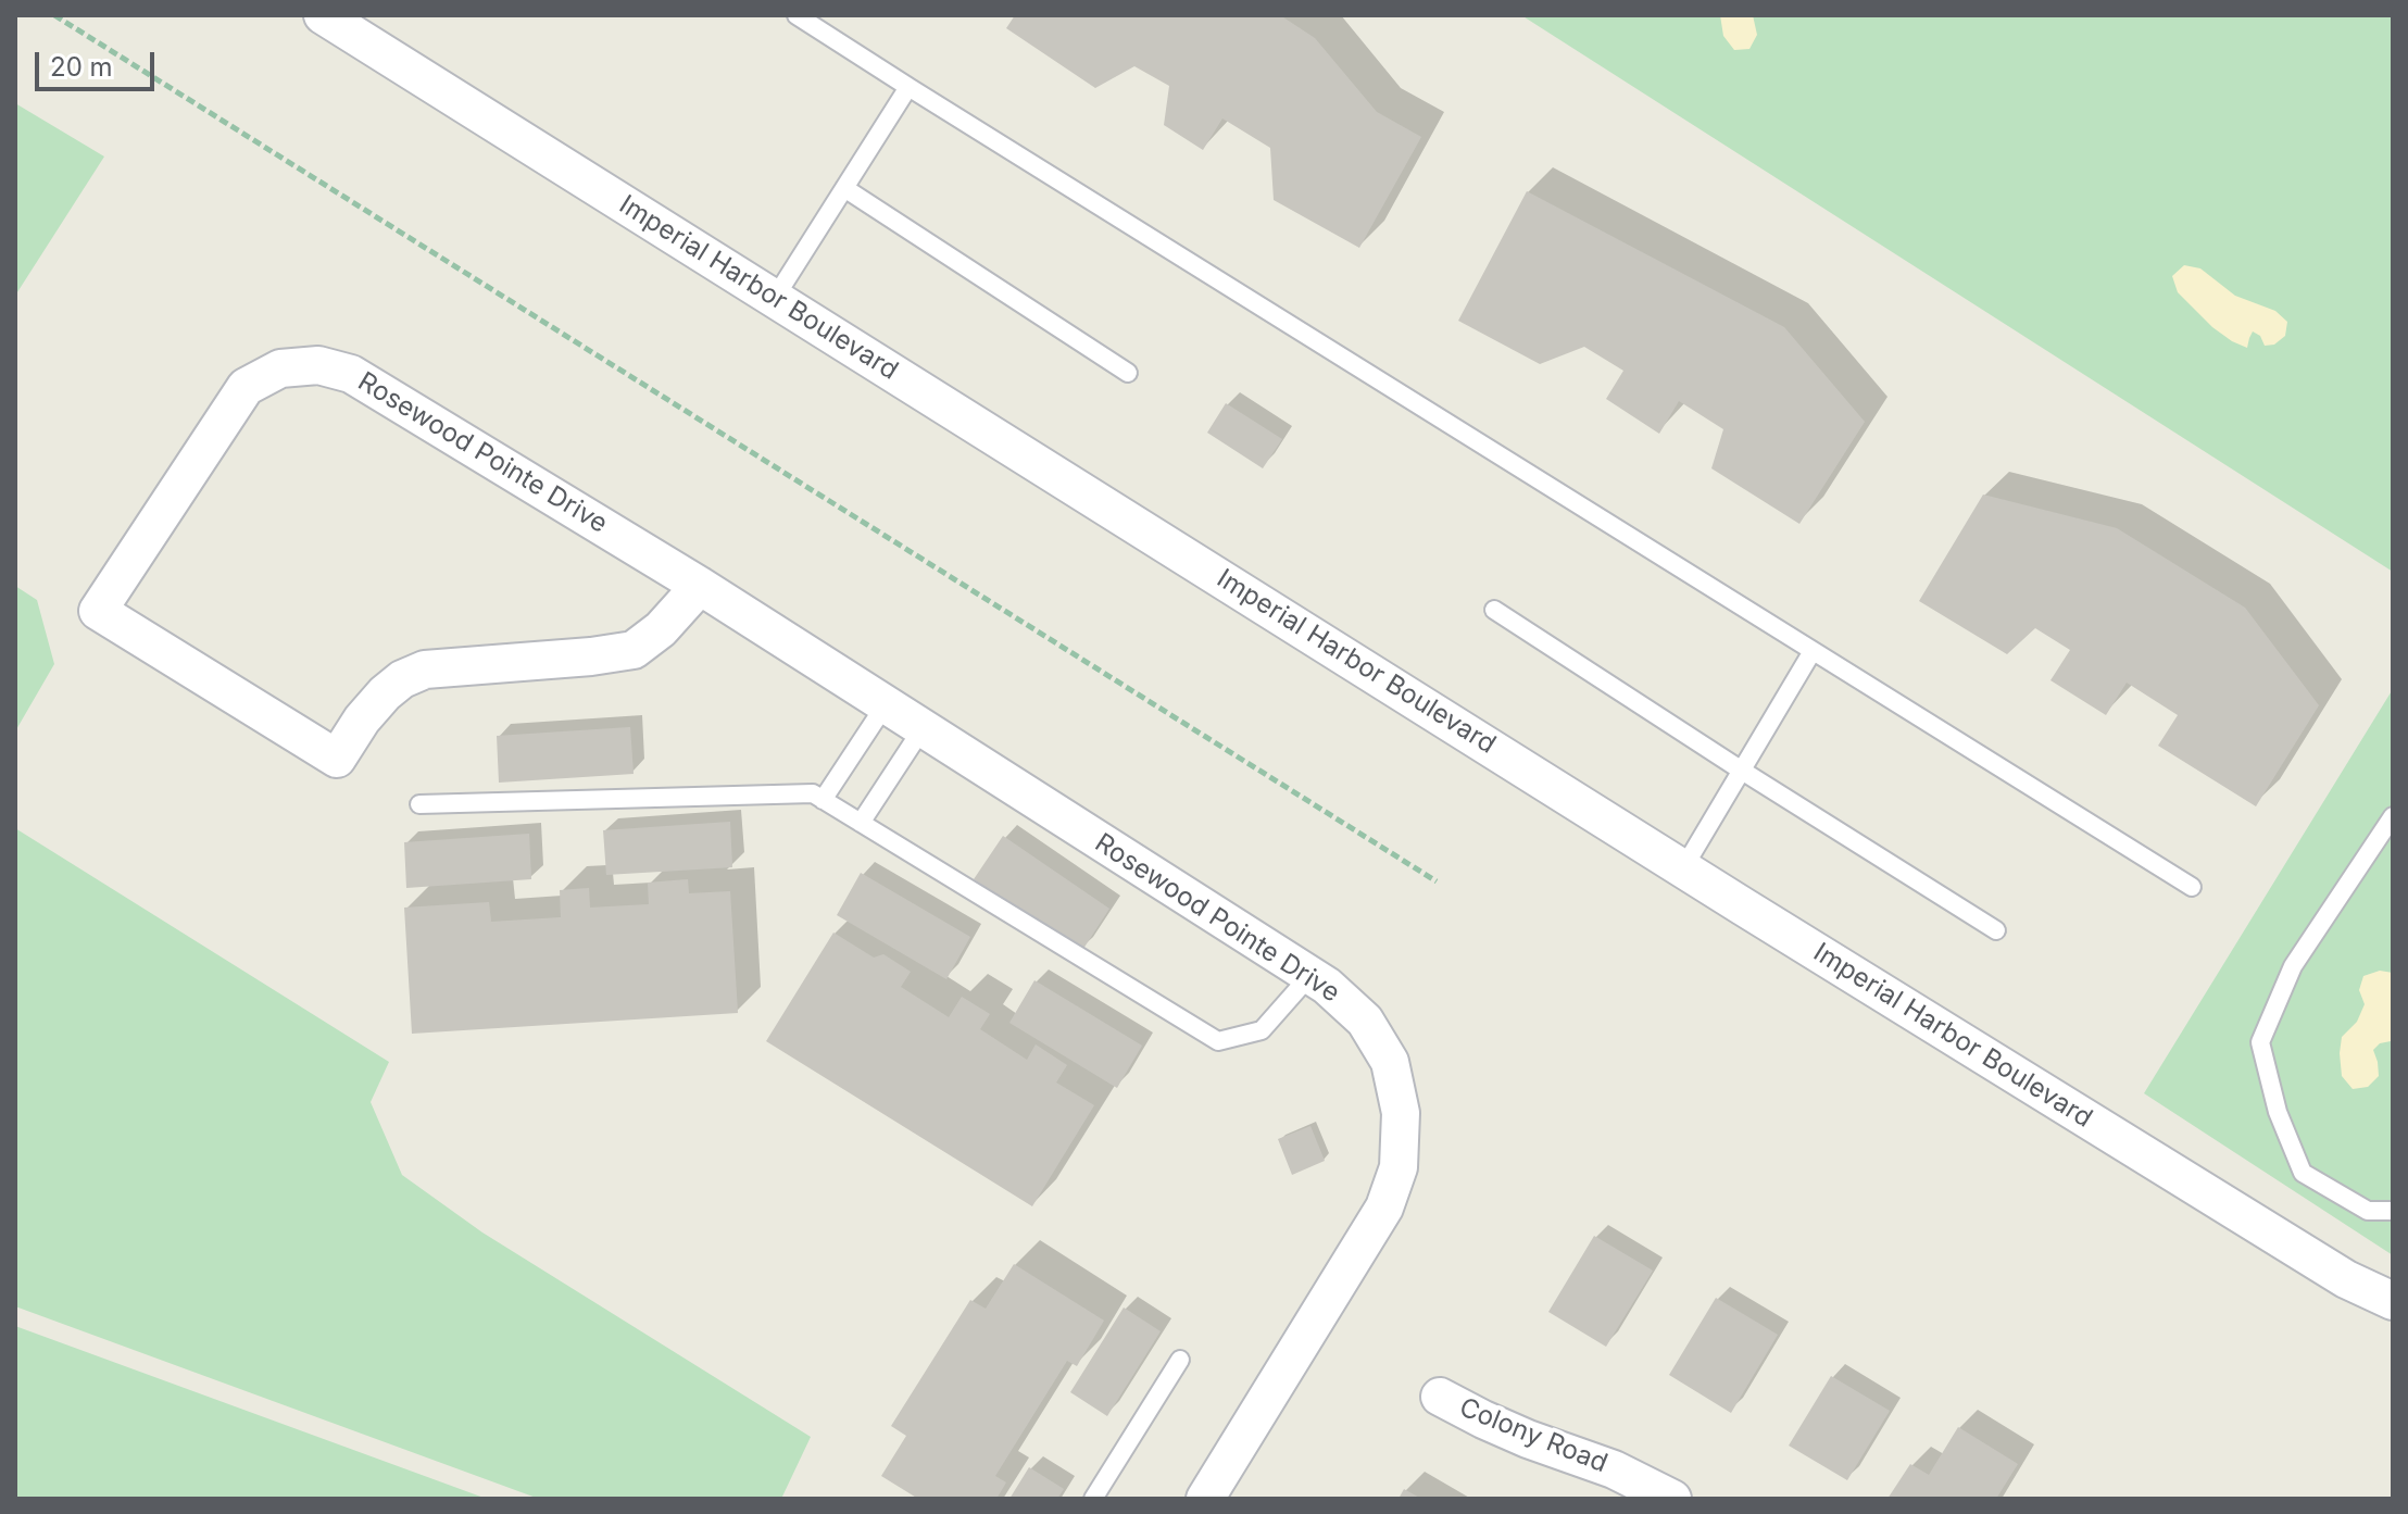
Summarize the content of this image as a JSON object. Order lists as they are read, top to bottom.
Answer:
{
  "streets": {
    "street": ["Imperial Harbor Boulevard", "Rosewood Pointe Drive", "Colony Road"]
  },
  "scale_bar": "20 m"
}
